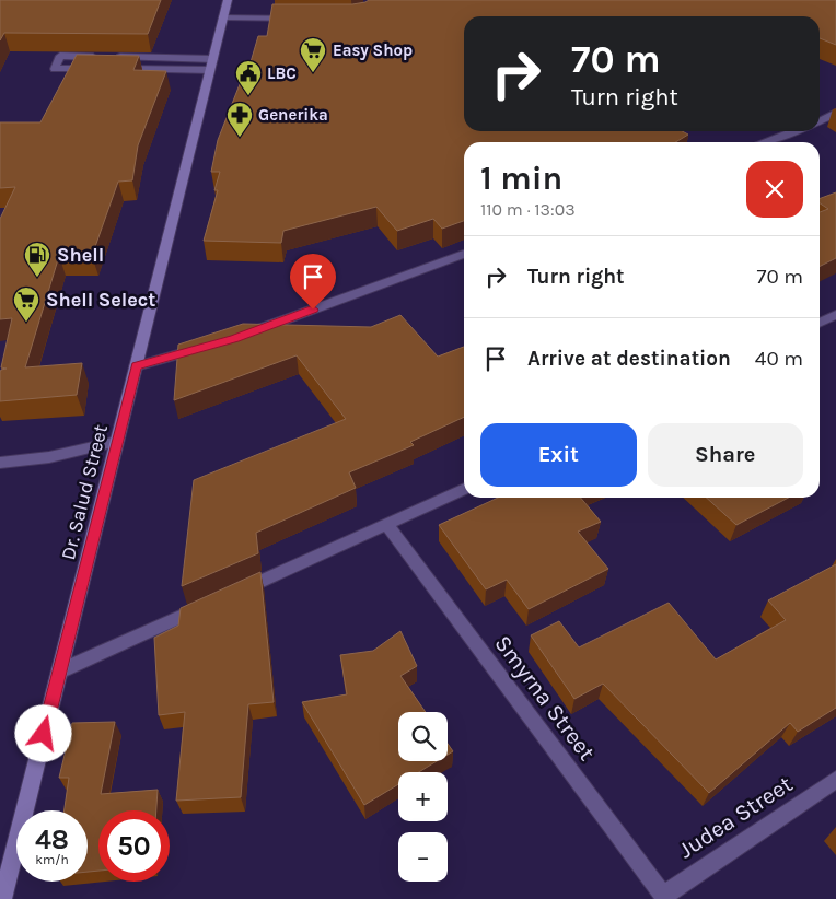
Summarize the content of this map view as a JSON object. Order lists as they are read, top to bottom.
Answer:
{
  "streets": {
    "main road": ["Dr. Salud Street"],
    "street": ["Smyrna Street", "Judea Street"]
  },
  "crossings": [
    ["Smyrna Street", "Judea Street"]
  ],
  "places": {
    "supermarket": ["Easy Shop", "Shell Select"],
    "public building": ["LBC"],
    "pharmacy": ["Generika"],
    "fuel station": ["Shell"]
  },
  "page": {
    "turn": ["70 m", "Turn right"],
    "heading": ["1 min", "110 m · 13:03"],
    "list": [
      {
        "name": "Turn right",
        "value": "70 m"
      },
      {
        "name": "Arrive at destination",
        "value": "40 m"
      }
    ],
    "buttons": ["Exit", "Share"],
    "map_buttons": ["+", "−"],
    "speed": "48 km/h",
    "limit": "50"
  }
}
